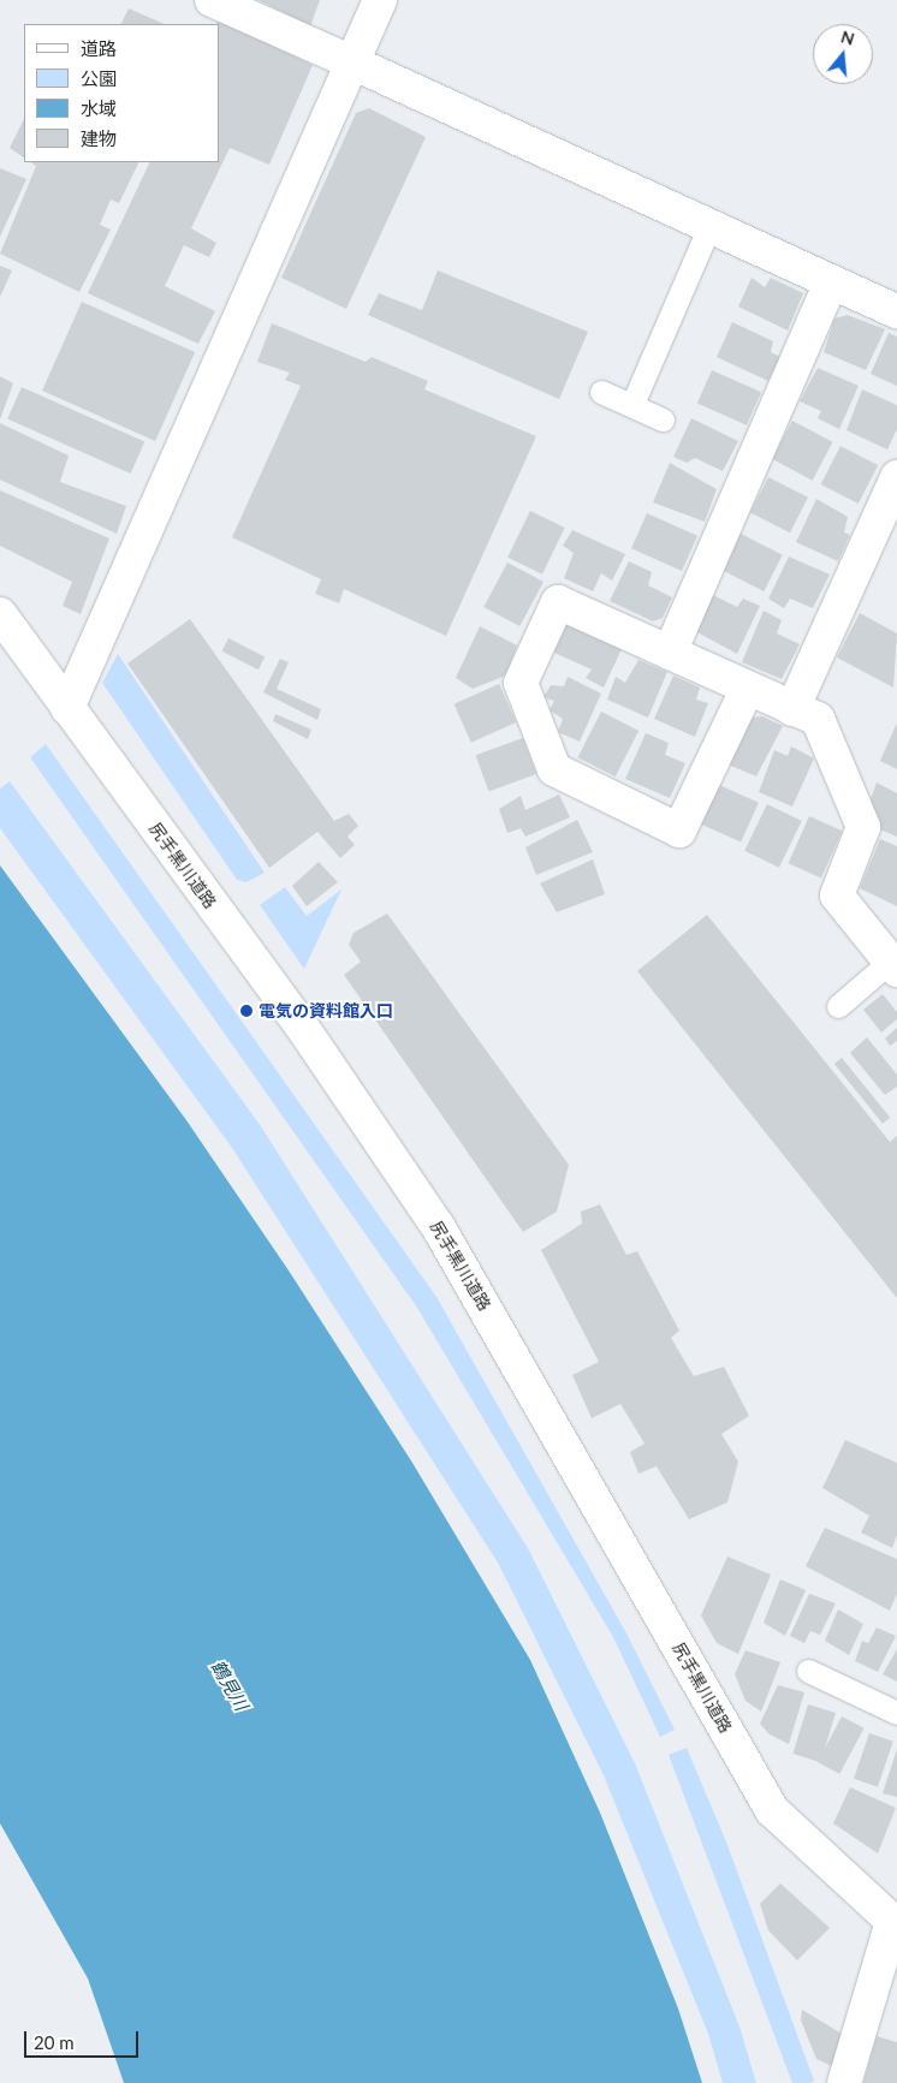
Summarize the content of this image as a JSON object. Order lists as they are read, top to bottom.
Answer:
{
  "streets": {
    "street": ["尻手黒川道路"]
  },
  "water": ["鶴見川"],
  "places": ["電気の資料館入口"],
  "legend": [
    "道路",
    "公園",
    "水域",
    "建物"
  ],
  "scale_bar": "20 m",
  "north": "top"
}
